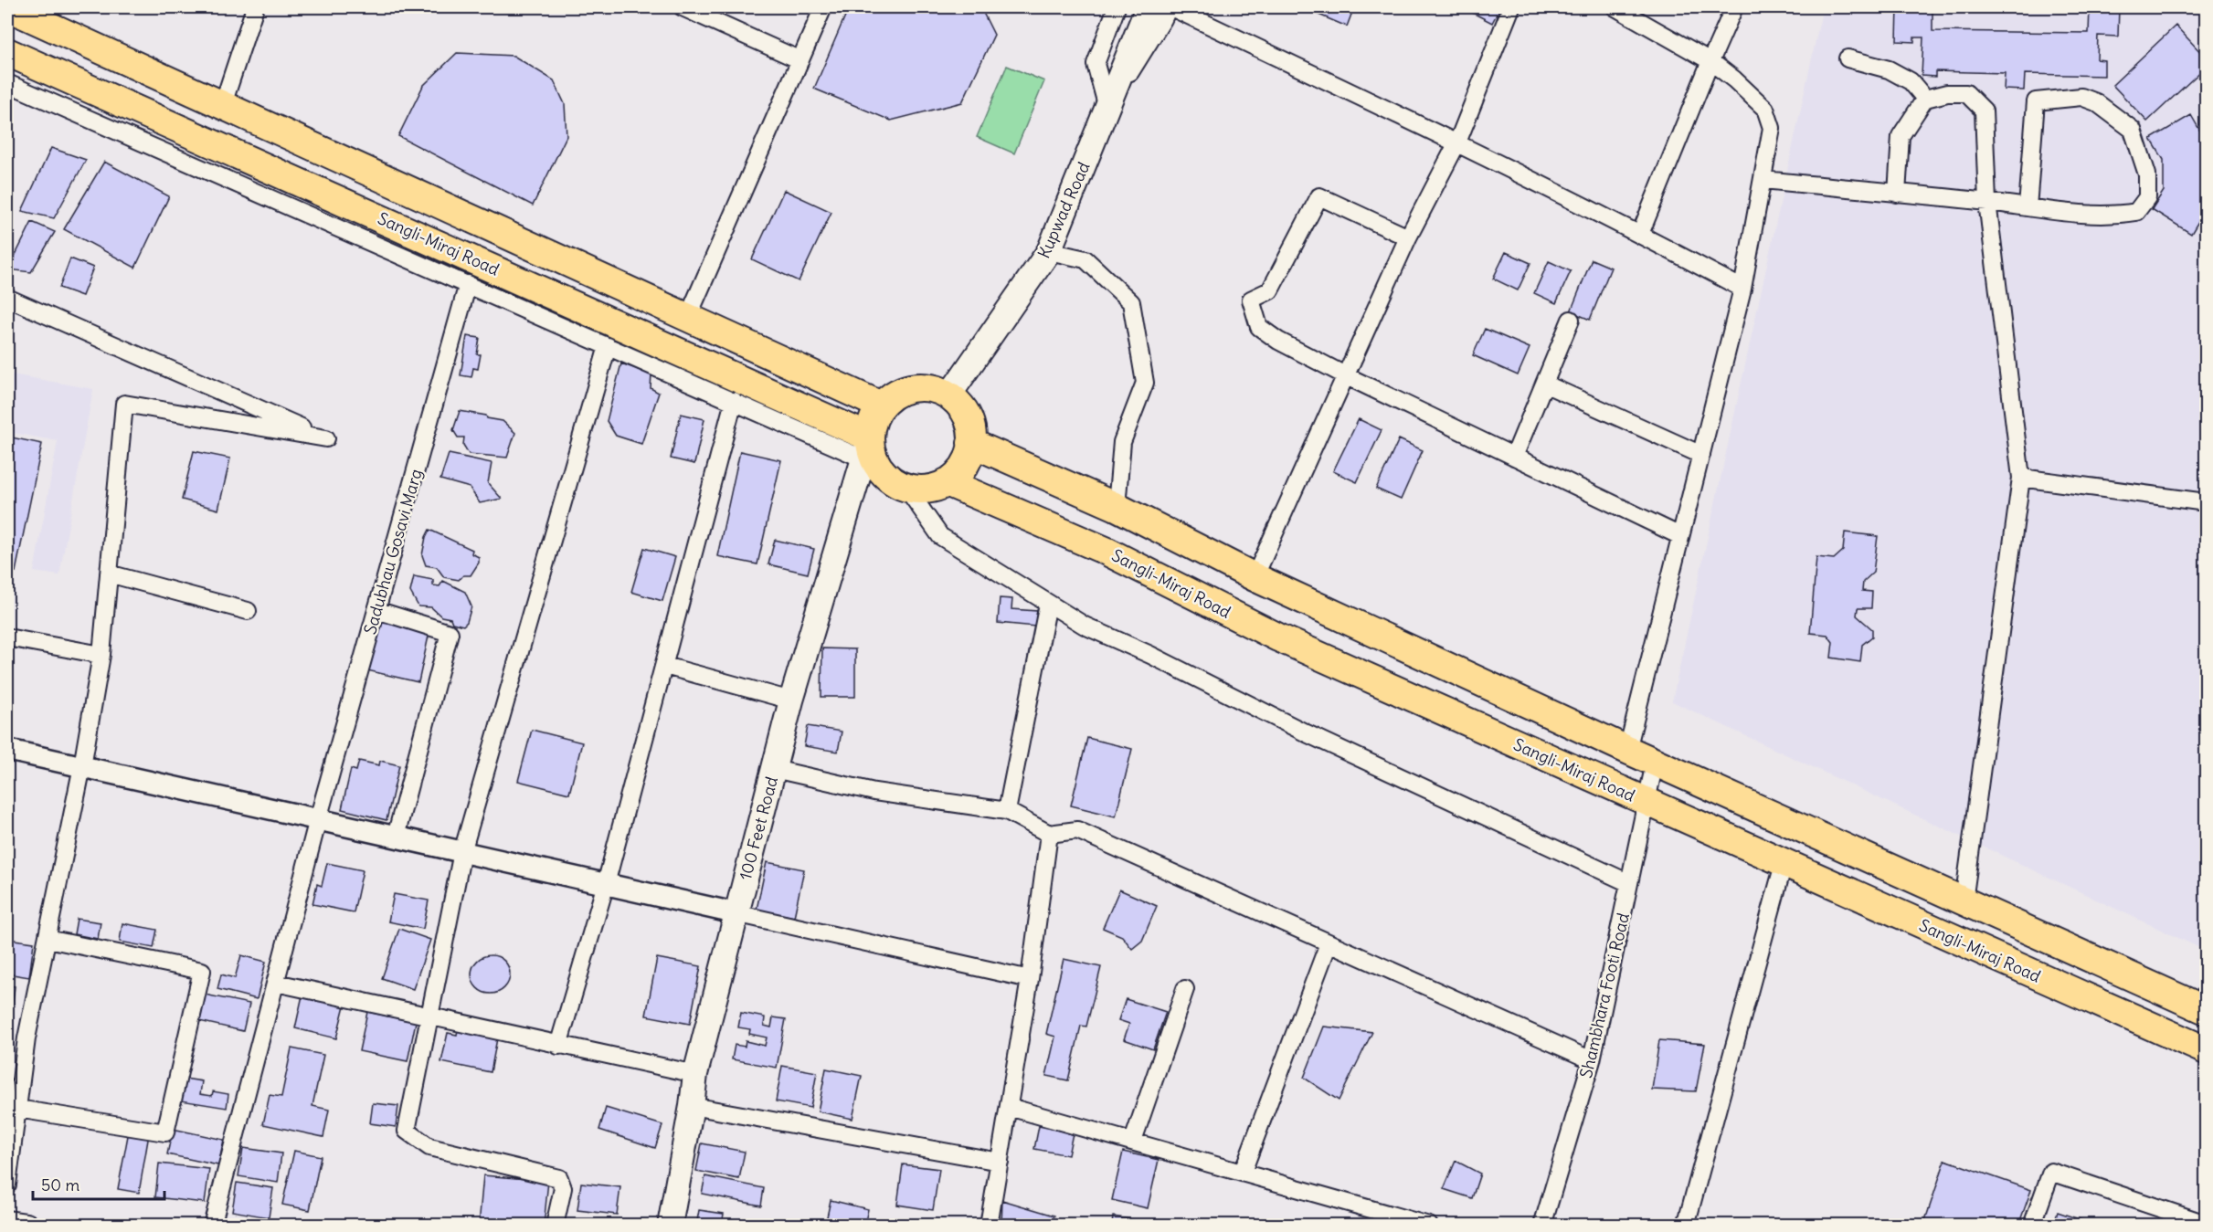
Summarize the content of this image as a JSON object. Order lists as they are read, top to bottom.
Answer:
{
  "streets": {
    "highway": ["Sangli-Miraj Road"],
    "main road": ["Kupwad Road", "100 Feet Road"],
    "street": ["Sadubhau Gosavi Marg", "Shambhara Footi Road"]
  },
  "crossings": [
    ["Kupwad Road", "Sangli-Miraj Road"],
    ["Kupwad Road", "100 Feet Road"],
    ["Sangli-Miraj Road", "100 Feet Road"],
    ["Sangli-Miraj Road", "Shambhara Footi Road"]
  ],
  "scale_bar": "50 m"
}
